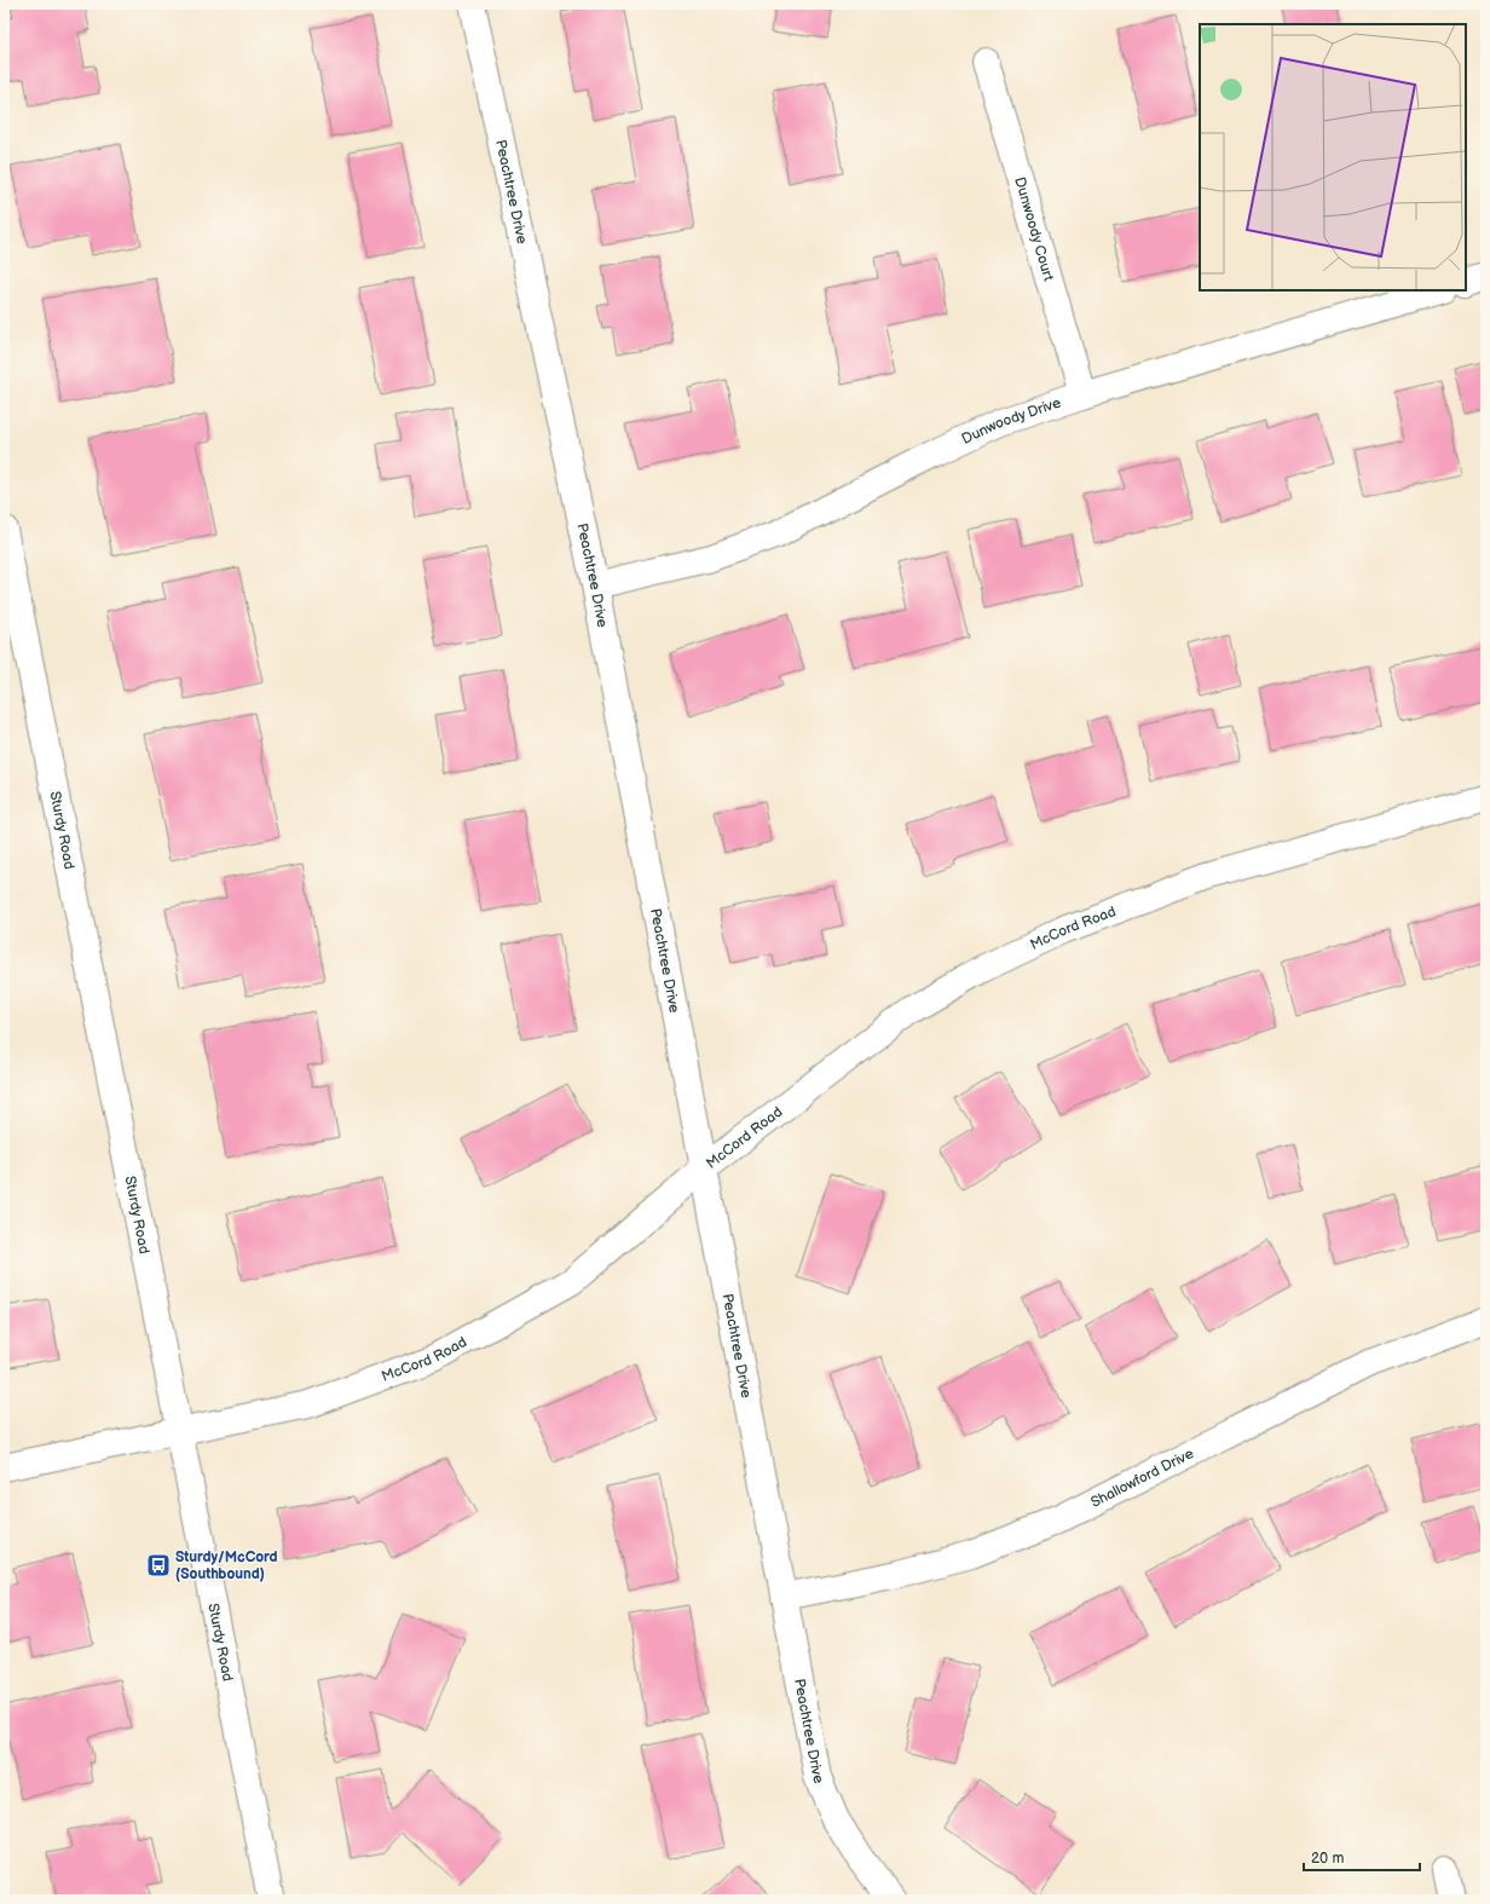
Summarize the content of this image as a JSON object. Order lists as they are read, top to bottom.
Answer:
{
  "streets": {
    "street": [
      "Peachtree Drive",
      "Dunwoody Court",
      "Dunwoody Drive",
      "Sturdy Road",
      "McCord Road",
      "Shallowford Drive"
    ]
  },
  "crossings": [
    ["Peachtree Drive", "Dunwoody Drive"],
    ["Peachtree Drive", "McCord Road"],
    ["Peachtree Drive", "Shallowford Drive"],
    ["Dunwoody Court", "Dunwoody Drive"],
    ["Sturdy Road", "McCord Road"]
  ],
  "places": {
    "bus stop": ["Sturdy/McCord (Southbound)"]
  },
  "scale_bar": "20 m"
}
